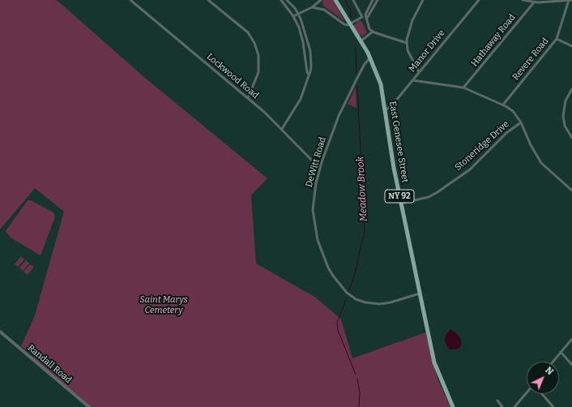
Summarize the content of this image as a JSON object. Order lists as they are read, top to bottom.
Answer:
{
  "streets": {
    "main road": ["East Genesee Street", "NY 92"],
    "street": [
      "Hathaway Road",
      "Manor Drive",
      "Revere Road",
      "Lockwood Road",
      "Stoneridge Drive",
      "DeWitt Road",
      "Randall Road"
    ]
  },
  "crossings": [
    ["Manor Drive", "East Genesee Street"],
    ["Lockwood Road", "DeWitt Road"],
    ["East Genesee Street", "Stoneridge Drive"],
    ["East Genesee Street", "DeWitt Road"]
  ],
  "water": ["Meadow Brook"],
  "parks": ["Saint Marys Cemetery"],
  "north": "top right"
}
